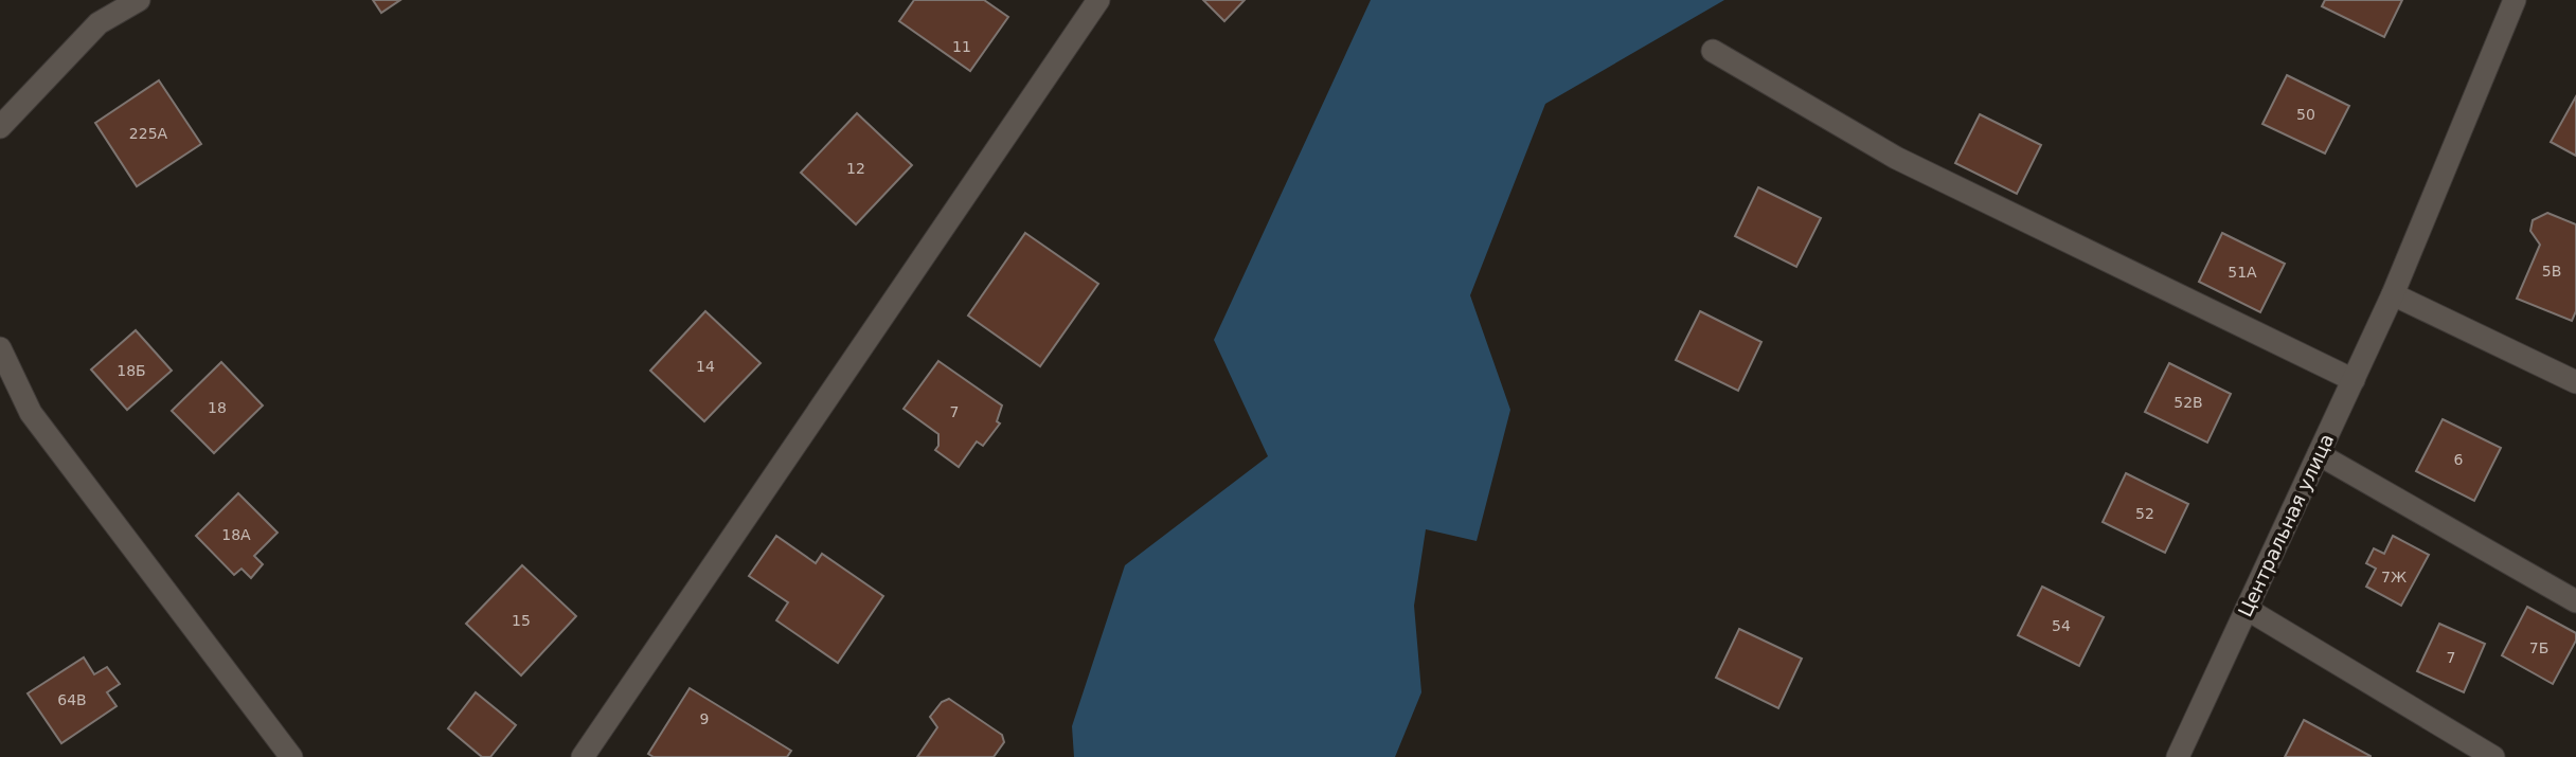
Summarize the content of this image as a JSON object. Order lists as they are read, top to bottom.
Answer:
{
  "streets": {
    "street": ["Центральная улица"]
  },
  "house_numbers": [
    "11",
    "50",
    "225А",
    "12",
    "5В",
    "51А",
    "14",
    "18Б",
    "52В",
    "18",
    "7",
    "6",
    "52",
    "18А",
    "7Ж",
    "15",
    "54",
    "7Б",
    "7",
    "64В",
    "9"
  ]
}
